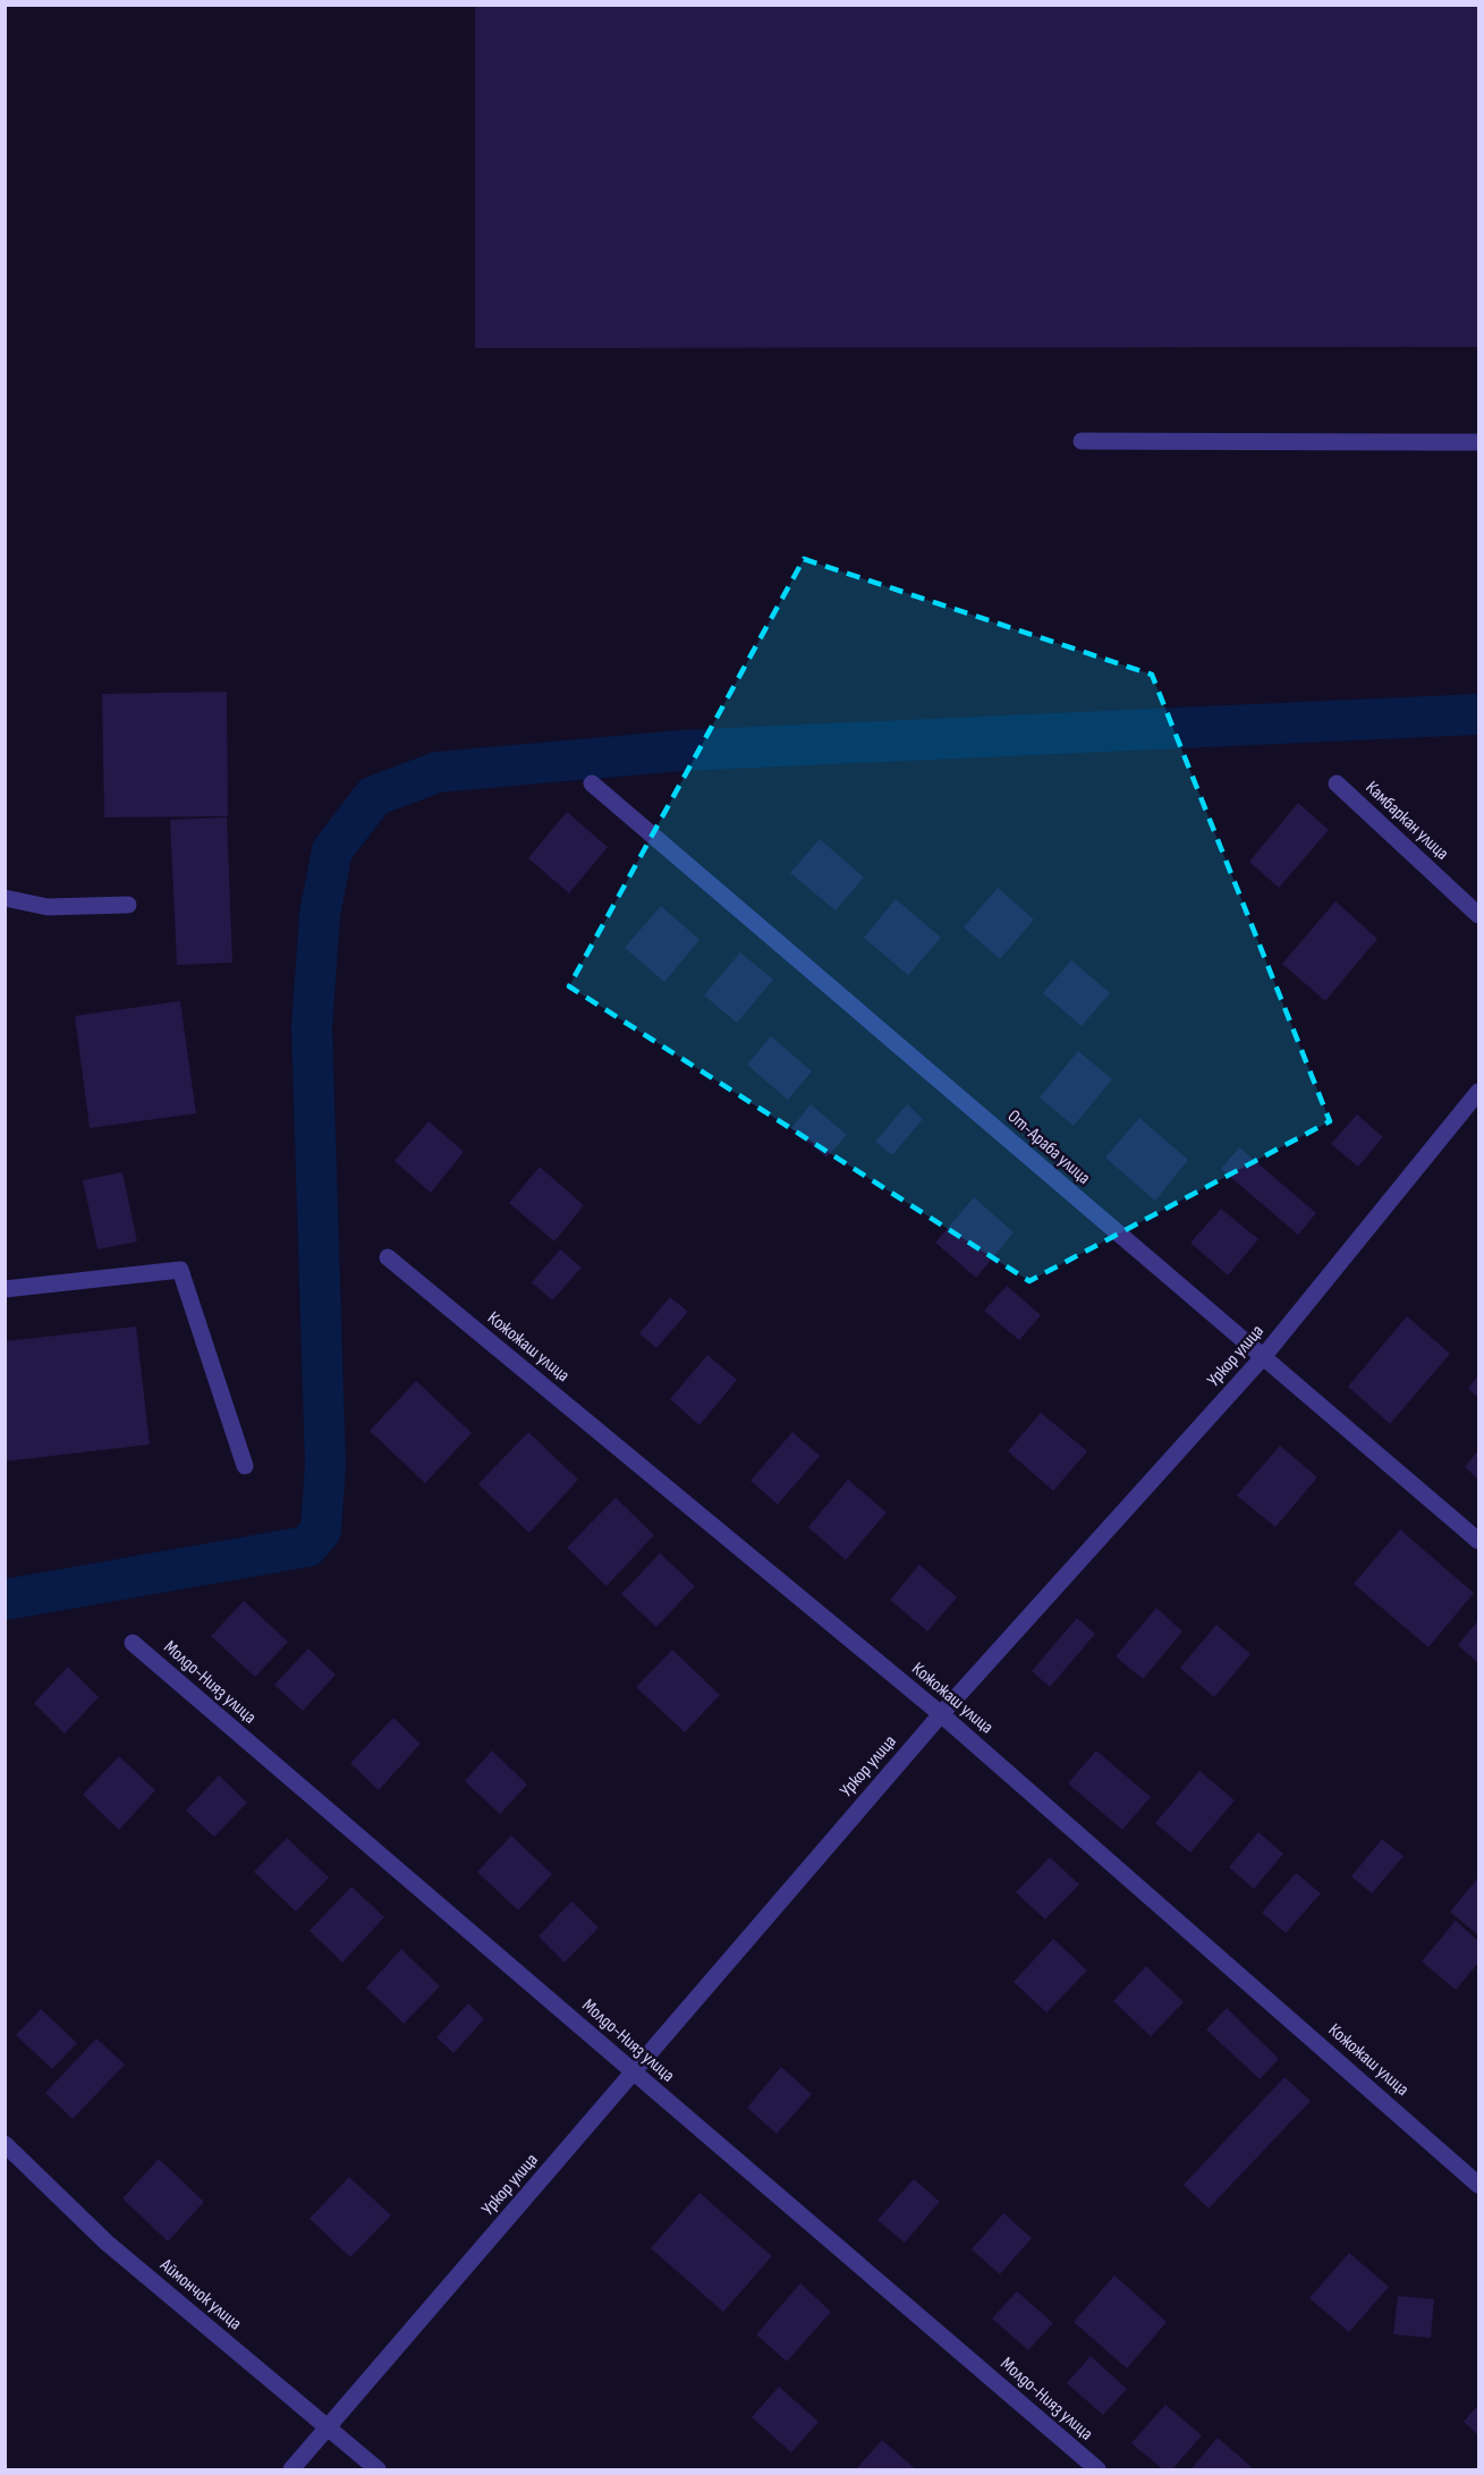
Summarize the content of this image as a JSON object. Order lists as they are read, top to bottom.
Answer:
{
  "streets": {
    "street": [
      "Камбаркан улица",
      "От-Араба улица",
      "Кожожаш улица",
      "Уркор улица",
      "Молдо-Нияз улица",
      "Аймончок улица"
    ]
  },
  "crossings": [
    ["От-Араба улица", "Уркор улица"],
    ["Кожожаш улица", "Уркор улица"],
    ["Уркор улица", "Молдо-Нияз улица"],
    ["Уркор улица", "Аймончок улица"]
  ]
}
